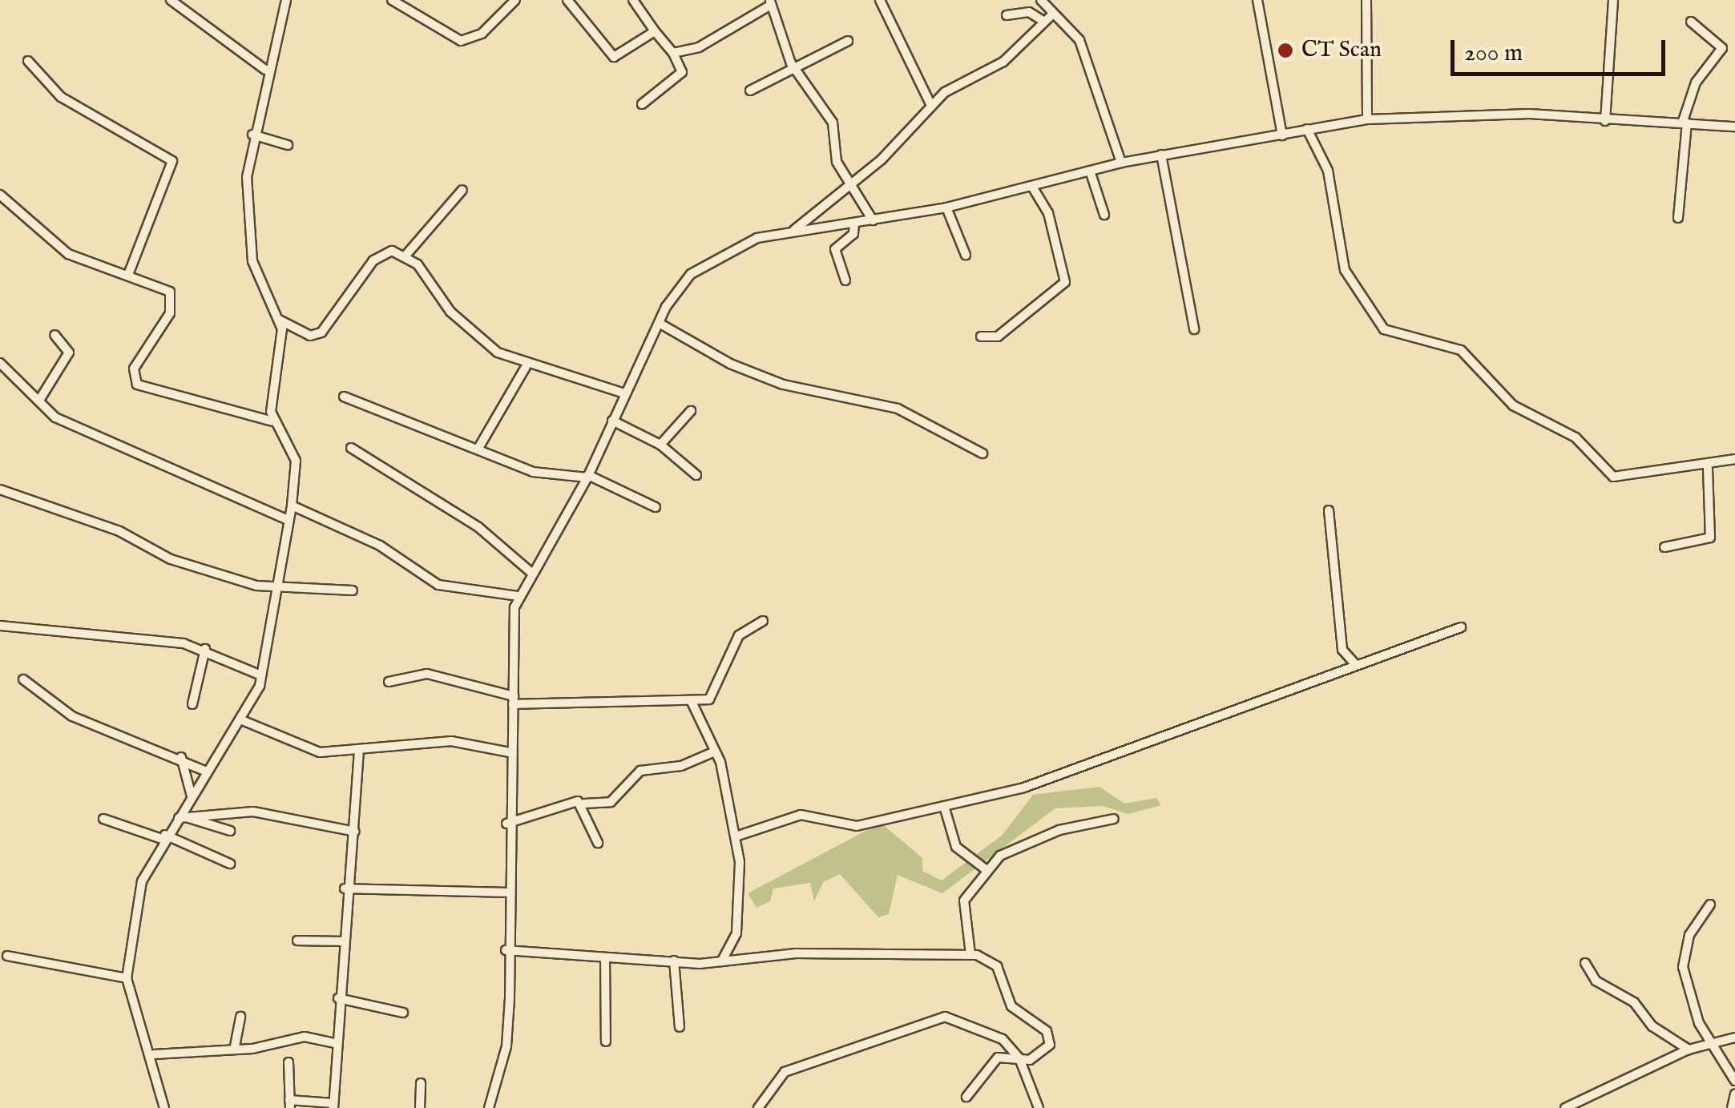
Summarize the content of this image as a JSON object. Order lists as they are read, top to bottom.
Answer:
{
  "places": ["CT Scan"],
  "scale_bar": "200 m"
}
